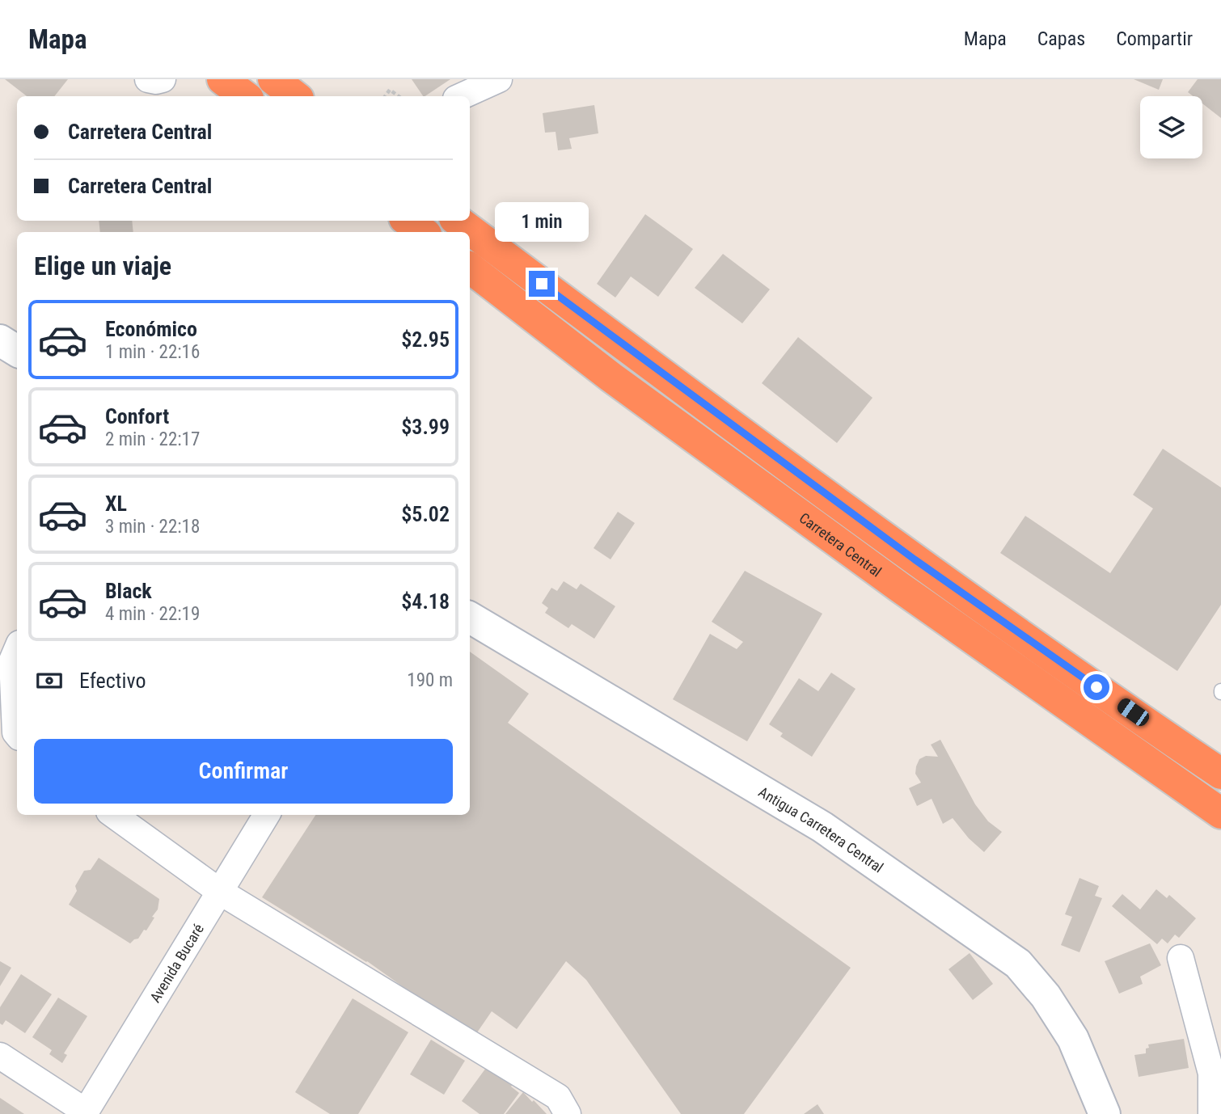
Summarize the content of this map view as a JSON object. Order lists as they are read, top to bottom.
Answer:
{
  "streets": {
    "highway": ["Carretera Central"],
    "street": ["Antigua Carretera Central", "Avenida Bucaré"]
  },
  "page": {
    "header": "Mapa",
    "nav": ["Mapa", "Capas", "Compartir"],
    "banner": ["Carretera Central", "Carretera Central"],
    "bubble": "1 min",
    "heading": "Elige un viaje",
    "list": [
      {
        "name": "Económico",
        "note": "1 min · 22:16",
        "value": "$2.95"
      },
      {
        "name": "Confort",
        "note": "2 min · 22:17",
        "value": "$3.99"
      },
      {
        "name": "XL",
        "note": "3 min · 22:18",
        "value": "$5.02"
      },
      {
        "name": "Black",
        "note": "4 min · 22:19",
        "value": "$4.18"
      }
    ],
    "pay": ["Efectivo", "190 m"],
    "buttons": "Confirmar"
  }
}
